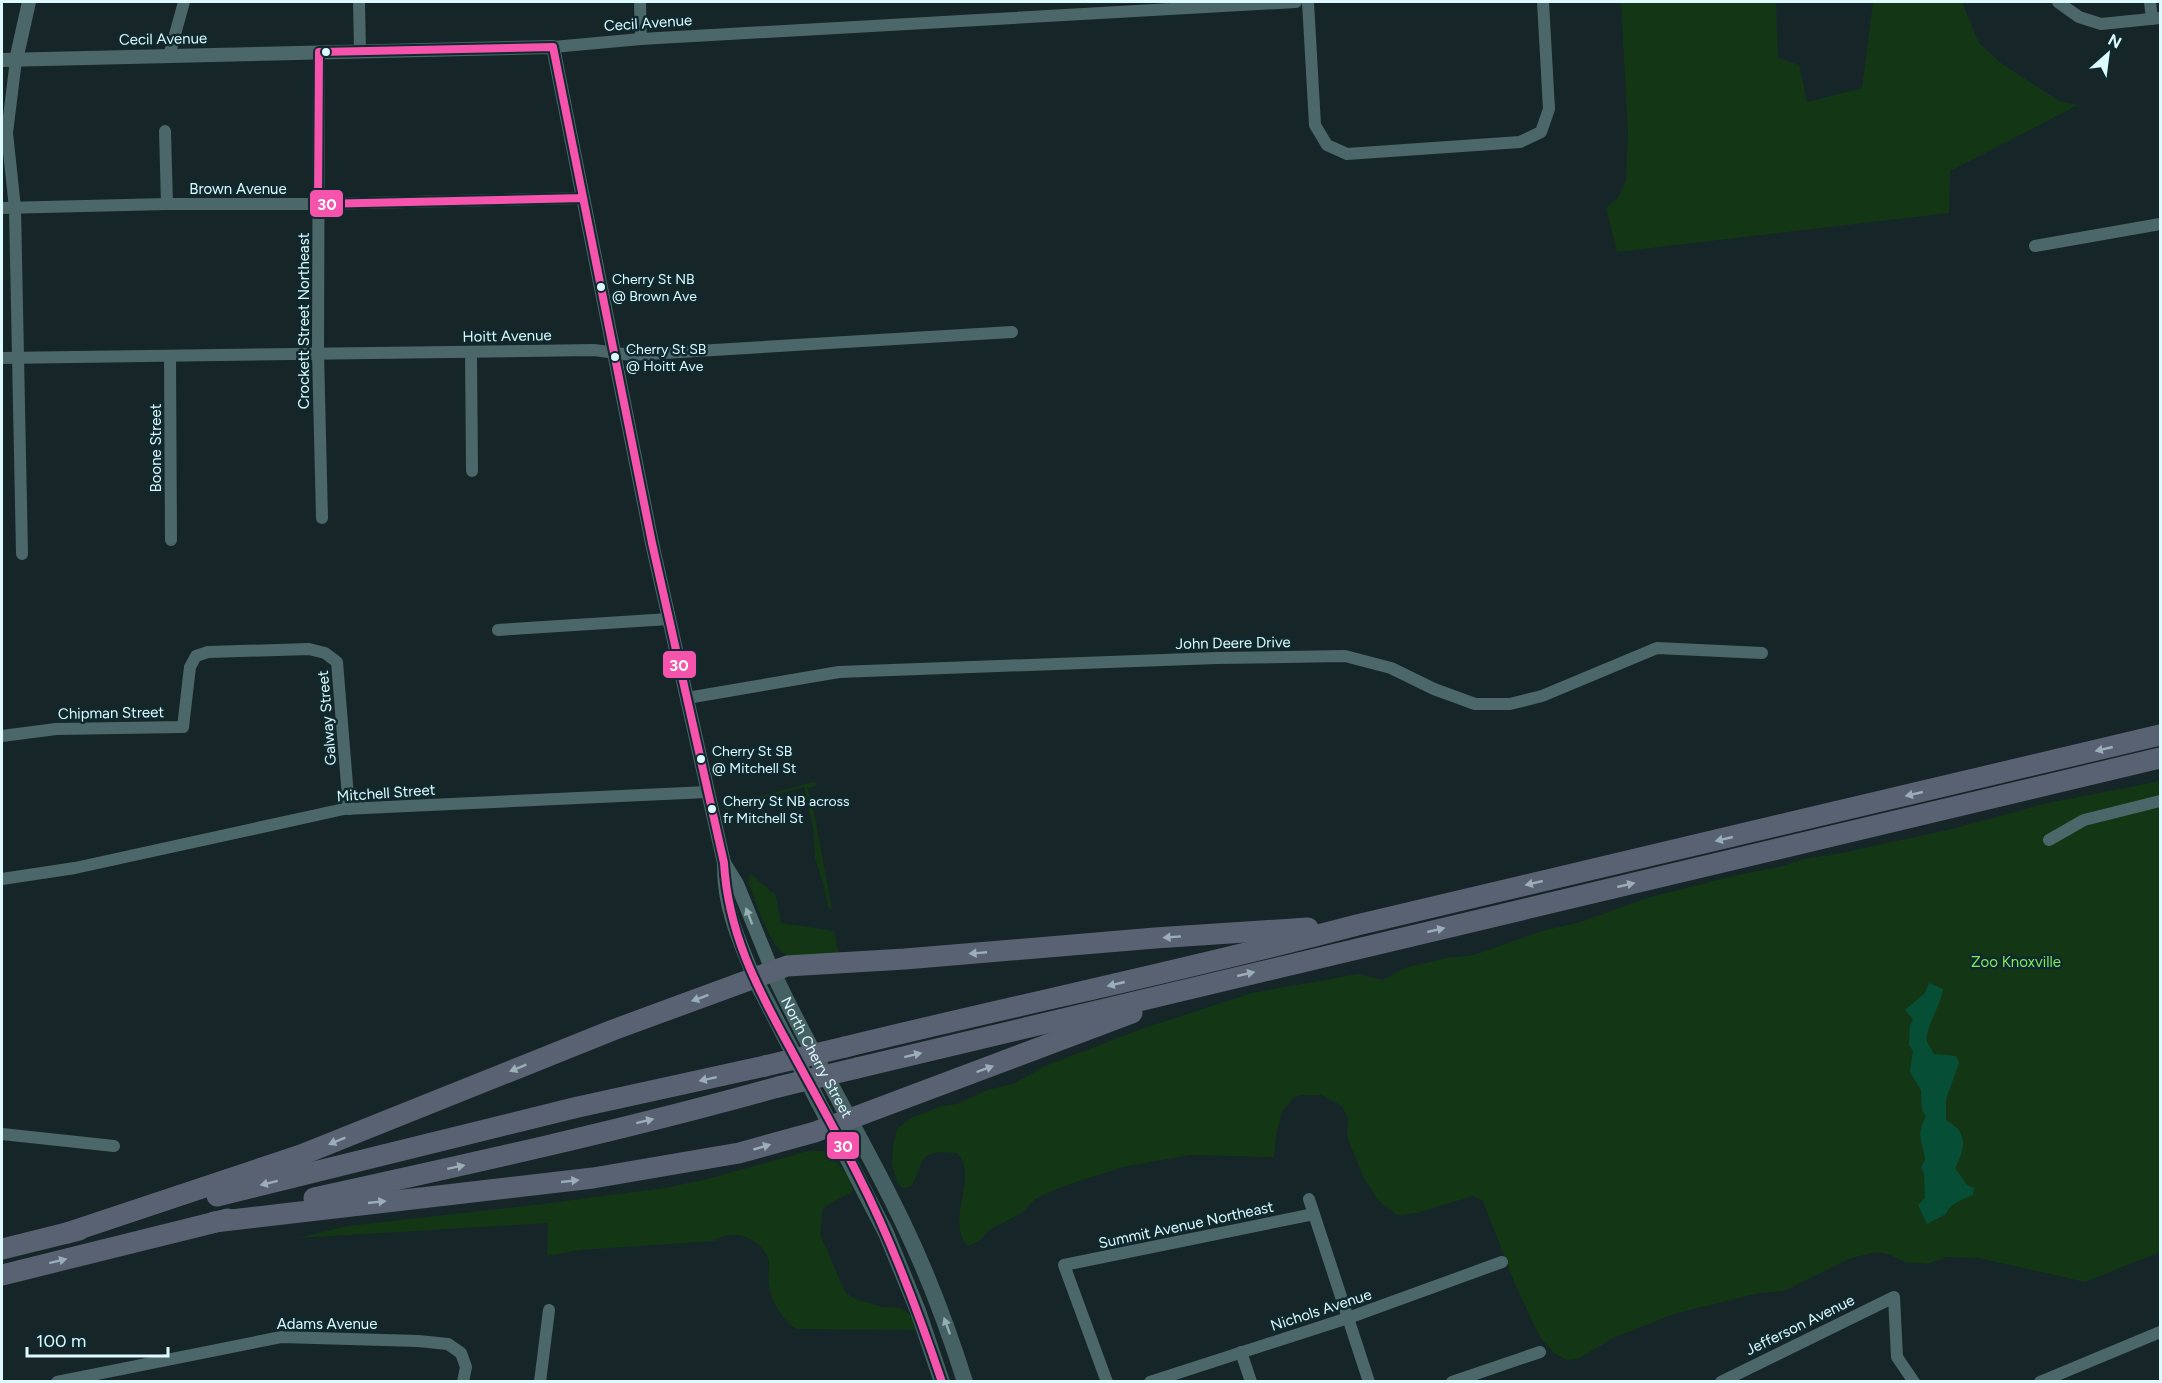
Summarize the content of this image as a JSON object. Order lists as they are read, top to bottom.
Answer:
{
  "streets": {
    "main road": ["North Cherry Street"],
    "street": [
      "Cecil Avenue",
      "Brown Avenue",
      "Crockett Street Northeast",
      "Hoitt Avenue",
      "Boone Street",
      "John Deere Drive",
      "Chipman Street",
      "Galway Street",
      "Mitchell Street",
      "Summit Avenue Northeast",
      "Nichols Avenue",
      "Adams Avenue",
      "Jefferson Avenue"
    ]
  },
  "crossings": [
    ["Cecil Avenue", "Crockett Street Northeast"],
    ["Cecil Avenue", "North Cherry Street"],
    ["Brown Avenue", "Crockett Street Northeast"],
    ["Brown Avenue", "North Cherry Street"],
    ["Crockett Street Northeast", "Hoitt Avenue"],
    ["Hoitt Avenue", "Boone Street"],
    ["Hoitt Avenue", "North Cherry Street"],
    ["John Deere Drive", "North Cherry Street"],
    ["Chipman Street", "Galway Street"],
    ["Galway Street", "Mitchell Street"],
    ["Mitchell Street", "North Cherry Street"]
  ],
  "parks": ["Zoo Knoxville"],
  "places": [
    "Cherry St NB @ Brown Ave",
    "Cherry St SB @ Hoitt Ave",
    "Cherry St SB @ Mitchell St",
    "Cherry St NB across fr Mitchell St"
  ],
  "lines": ["transit line 30"],
  "scale_bar": "100 m",
  "north": "top right"
}
